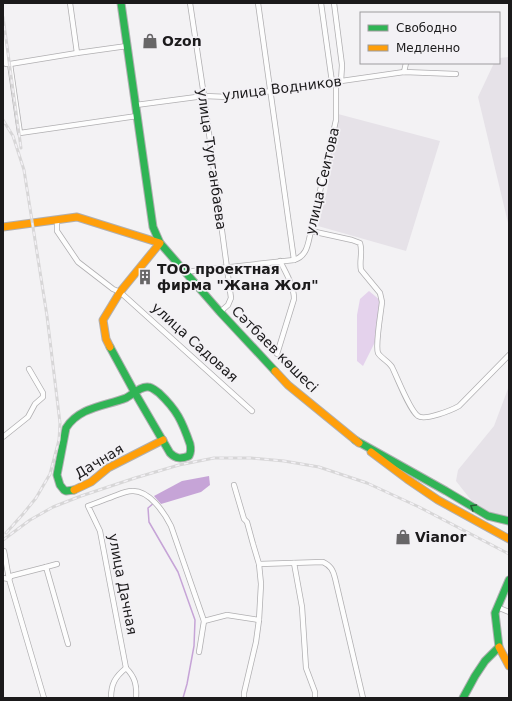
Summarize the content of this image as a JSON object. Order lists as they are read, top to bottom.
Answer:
{
  "streets": {
    "main road": ["Сәтбаев көшесі", "Дачная"],
    "street": [
      "улица Водников",
      "улица Турганбаева",
      "улица Сеитова",
      "улица Садовая",
      "улица Дачная"
    ]
  },
  "crossings": [
    ["улица Водников", "улица Турганбаева"],
    ["улица Водников", "улица Сеитова"],
    ["улица Водников", "Сәтбаев көшесі"],
    ["улица Турганбаева", "Сәтбаев көшесі"]
  ],
  "places": {
    "shop": ["Ozon", "Vianor"],
    "building": ["ТОО проектная фирма \"Жана Жол\""]
  },
  "legend": ["Свободно", "Медленно"]
}
